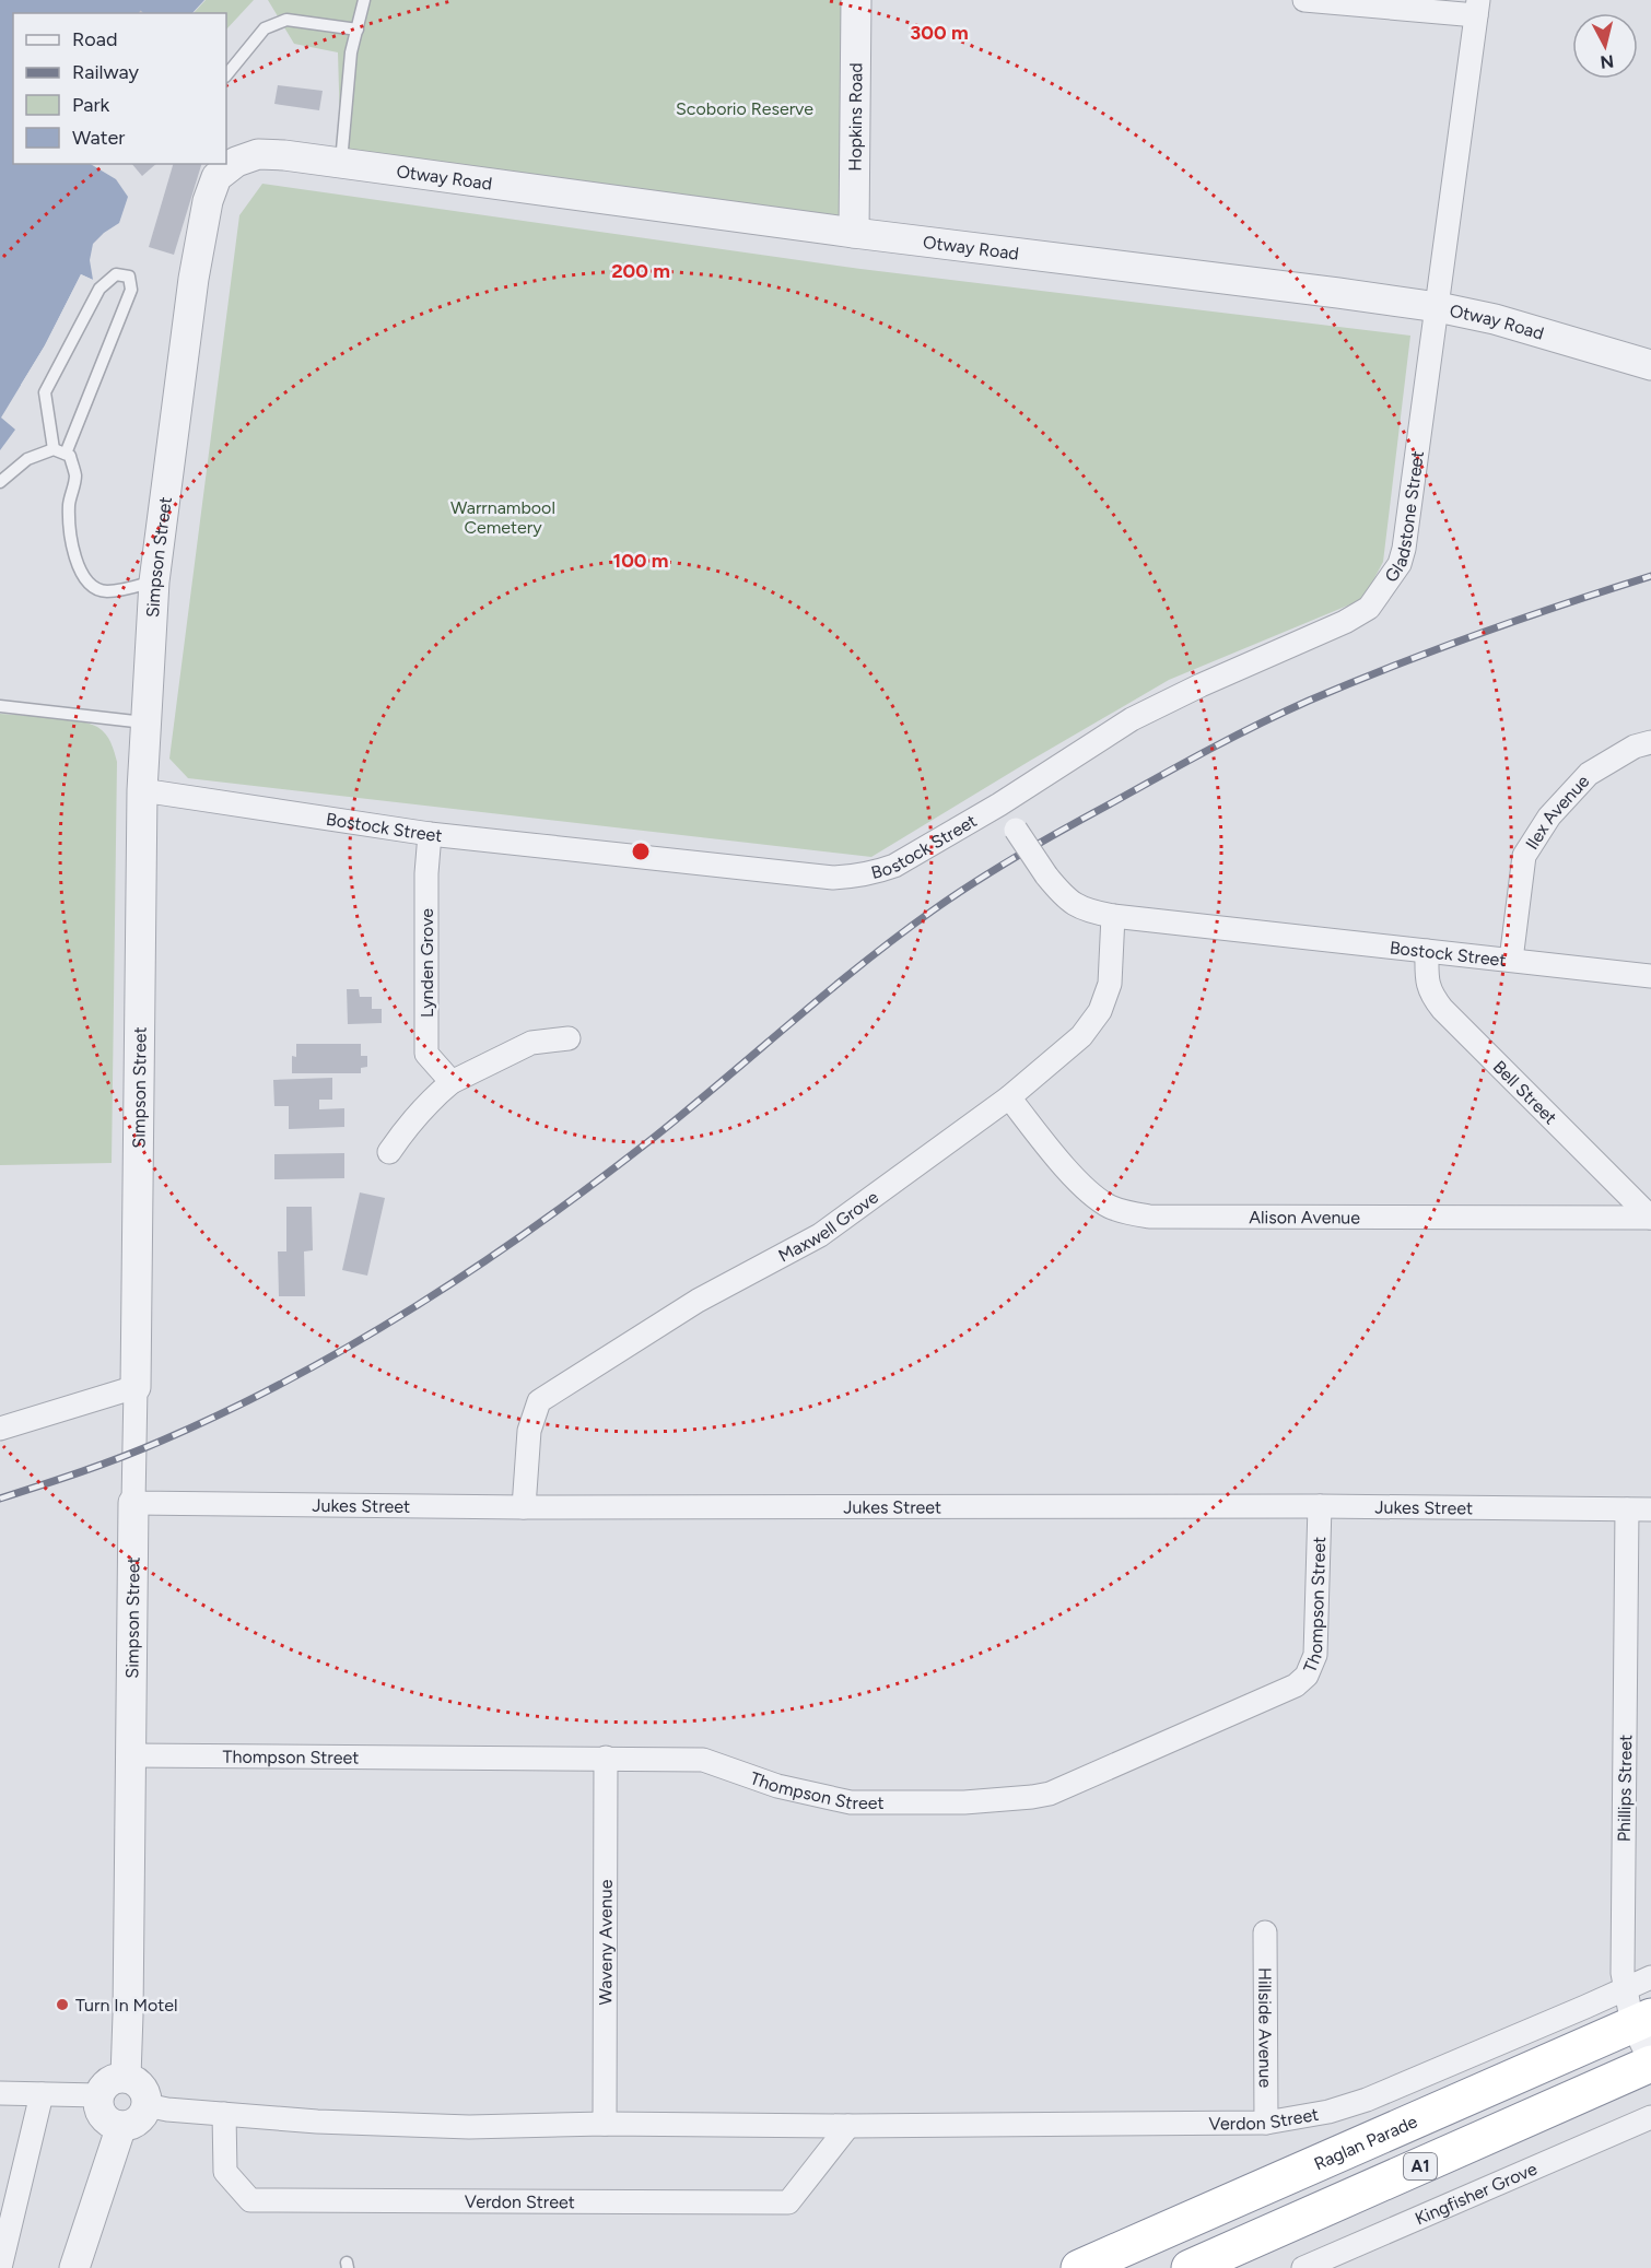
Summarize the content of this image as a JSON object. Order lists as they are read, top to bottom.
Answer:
{
  "streets": {
    "highway": ["Raglan Parade", "A1"],
    "street": [
      "Hopkins Road",
      "Otway Road",
      "Gladstone Street",
      "Simpson Street",
      "Ilex Avenue",
      "Bostock Street",
      "Lynden Grove",
      "Bell Street",
      "Alison Avenue",
      "Maxwell Grove",
      "Jukes Street",
      "Thompson Street",
      "Phillips Street",
      "Waveny Avenue",
      "Hillside Avenue",
      "Verdon Street",
      "Kingfisher Grove"
    ]
  },
  "crossings": [
    ["Hopkins Road", "Otway Road"],
    ["Otway Road", "Gladstone Street"],
    ["Otway Road", "Simpson Street"],
    ["Gladstone Street", "Bostock Street"],
    ["Simpson Street", "Bostock Street"],
    ["Simpson Street", "Jukes Street"],
    ["Simpson Street", "Thompson Street"],
    ["Simpson Street", "Verdon Street"],
    ["Ilex Avenue", "Bostock Street"],
    ["Bostock Street", "Lynden Grove"],
    ["Bostock Street", "Bell Street"],
    ["Bostock Street", "Maxwell Grove"],
    ["Bell Street", "Alison Avenue"],
    ["Alison Avenue", "Maxwell Grove"],
    ["Maxwell Grove", "Jukes Street"],
    ["Jukes Street", "Thompson Street"],
    ["Jukes Street", "Phillips Street"],
    ["Thompson Street", "Waveny Avenue"],
    ["Phillips Street", "Verdon Street"],
    ["Phillips Street", "Raglan Parade"],
    ["Phillips Street", "A1"],
    ["Waveny Avenue", "Verdon Street"],
    ["Hillside Avenue", "Verdon Street"]
  ],
  "parks": ["Scoborio Reserve", "Warrnambool Cemetery"],
  "places": ["Turn In Motel"],
  "legend": [
    "Road",
    "Railway",
    "Park",
    "Water"
  ],
  "north": "bottom",
  "rings": ["300 m", "200 m", "100 m"]
}
